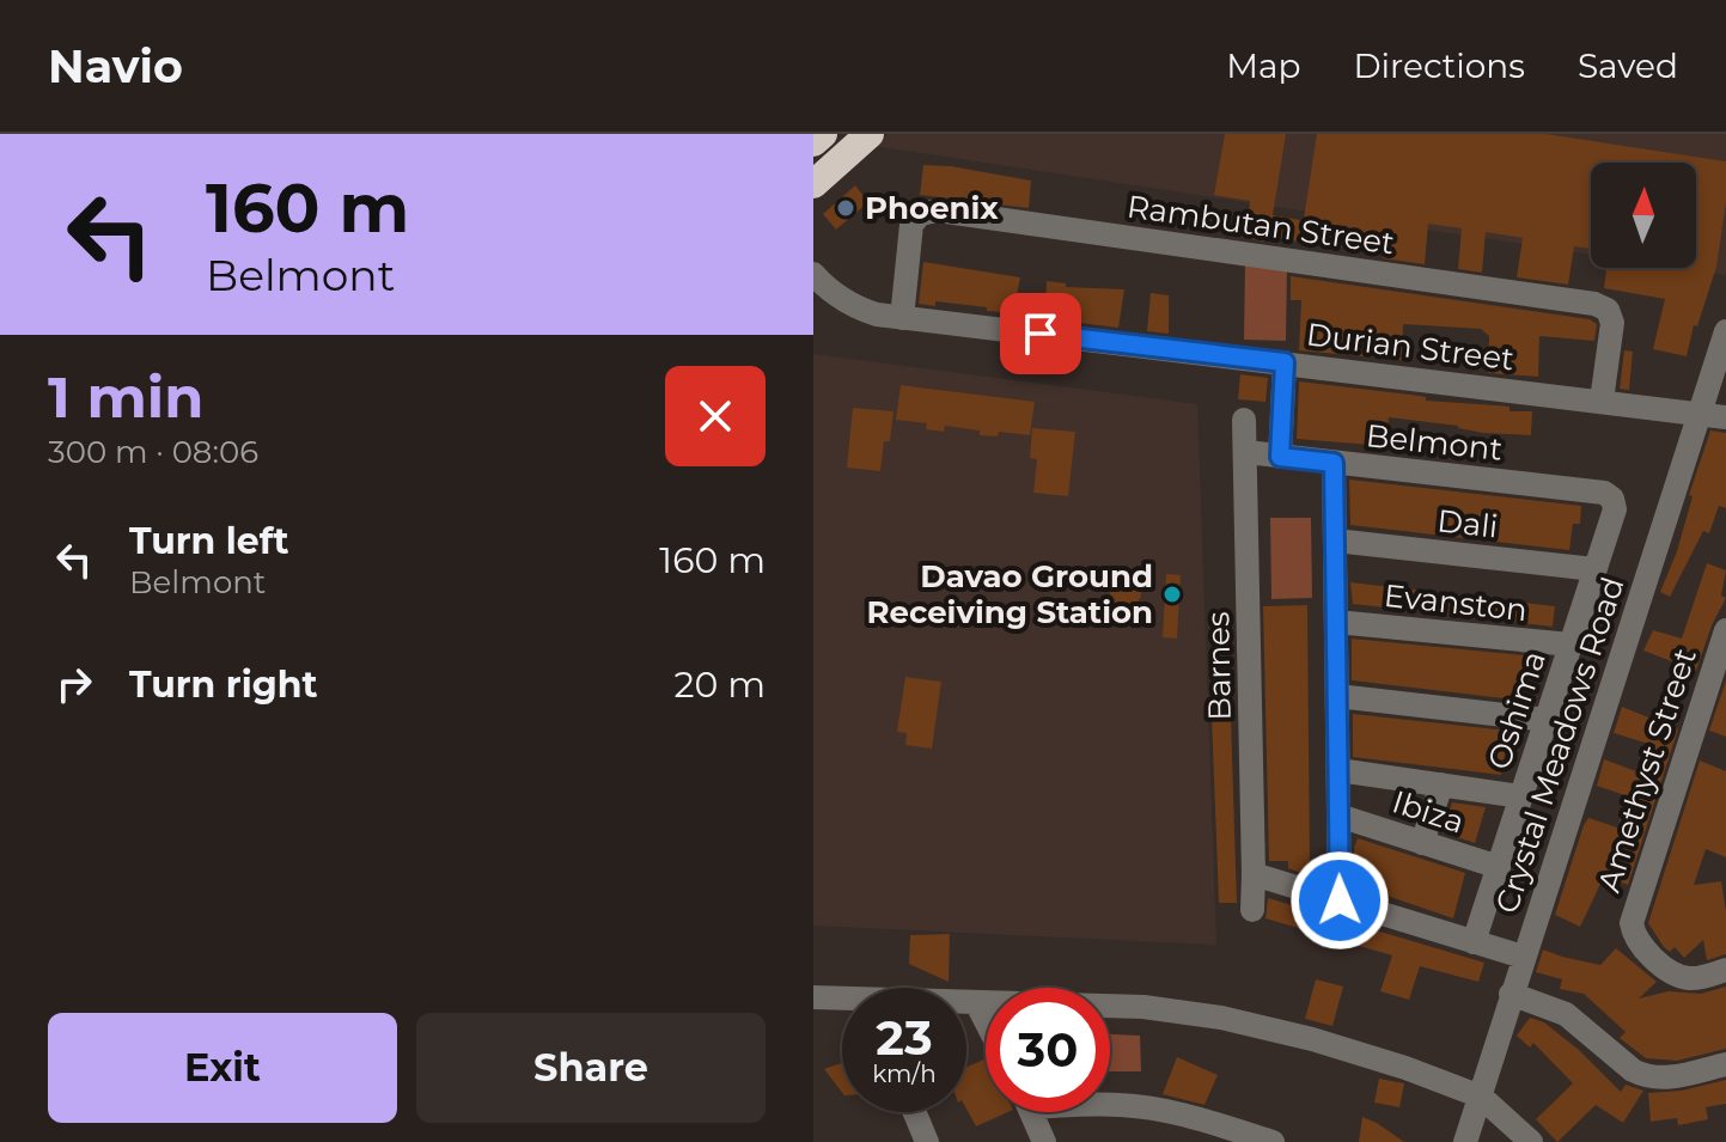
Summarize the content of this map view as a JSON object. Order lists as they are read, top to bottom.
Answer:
{
  "streets": {
    "street": [
      "Rambutan Street",
      "Durian Street",
      "Belmont",
      "Dali",
      "Evanston",
      "Barnes",
      "Oshima",
      "Crystal Meadows Road",
      "Amethyst Street",
      "Ibiza"
    ]
  },
  "crossings": [
    ["Rambutan Street", "Durian Street"],
    ["Durian Street", "Crystal Meadows Road"],
    ["Belmont", "Barnes"],
    ["Belmont", "Oshima"],
    ["Dali", "Oshima"],
    ["Evanston", "Oshima"],
    ["Oshima", "Ibiza"]
  ],
  "places": ["Phoenix", "Davao Ground Receiving Station"],
  "north": "top",
  "page": {
    "header": "Navio",
    "nav": ["Map", "Directions", "Saved"],
    "turn": ["160 m", "Belmont"],
    "heading": ["1 min", "300 m · 08:06"],
    "list": [
      {
        "name": "Turn left",
        "note": "Belmont",
        "value": "160 m"
      },
      {
        "name": "Turn right",
        "value": "20 m"
      }
    ],
    "speed": "23 km/h",
    "limit": "30",
    "buttons": ["Exit", "Share"]
  }
}
